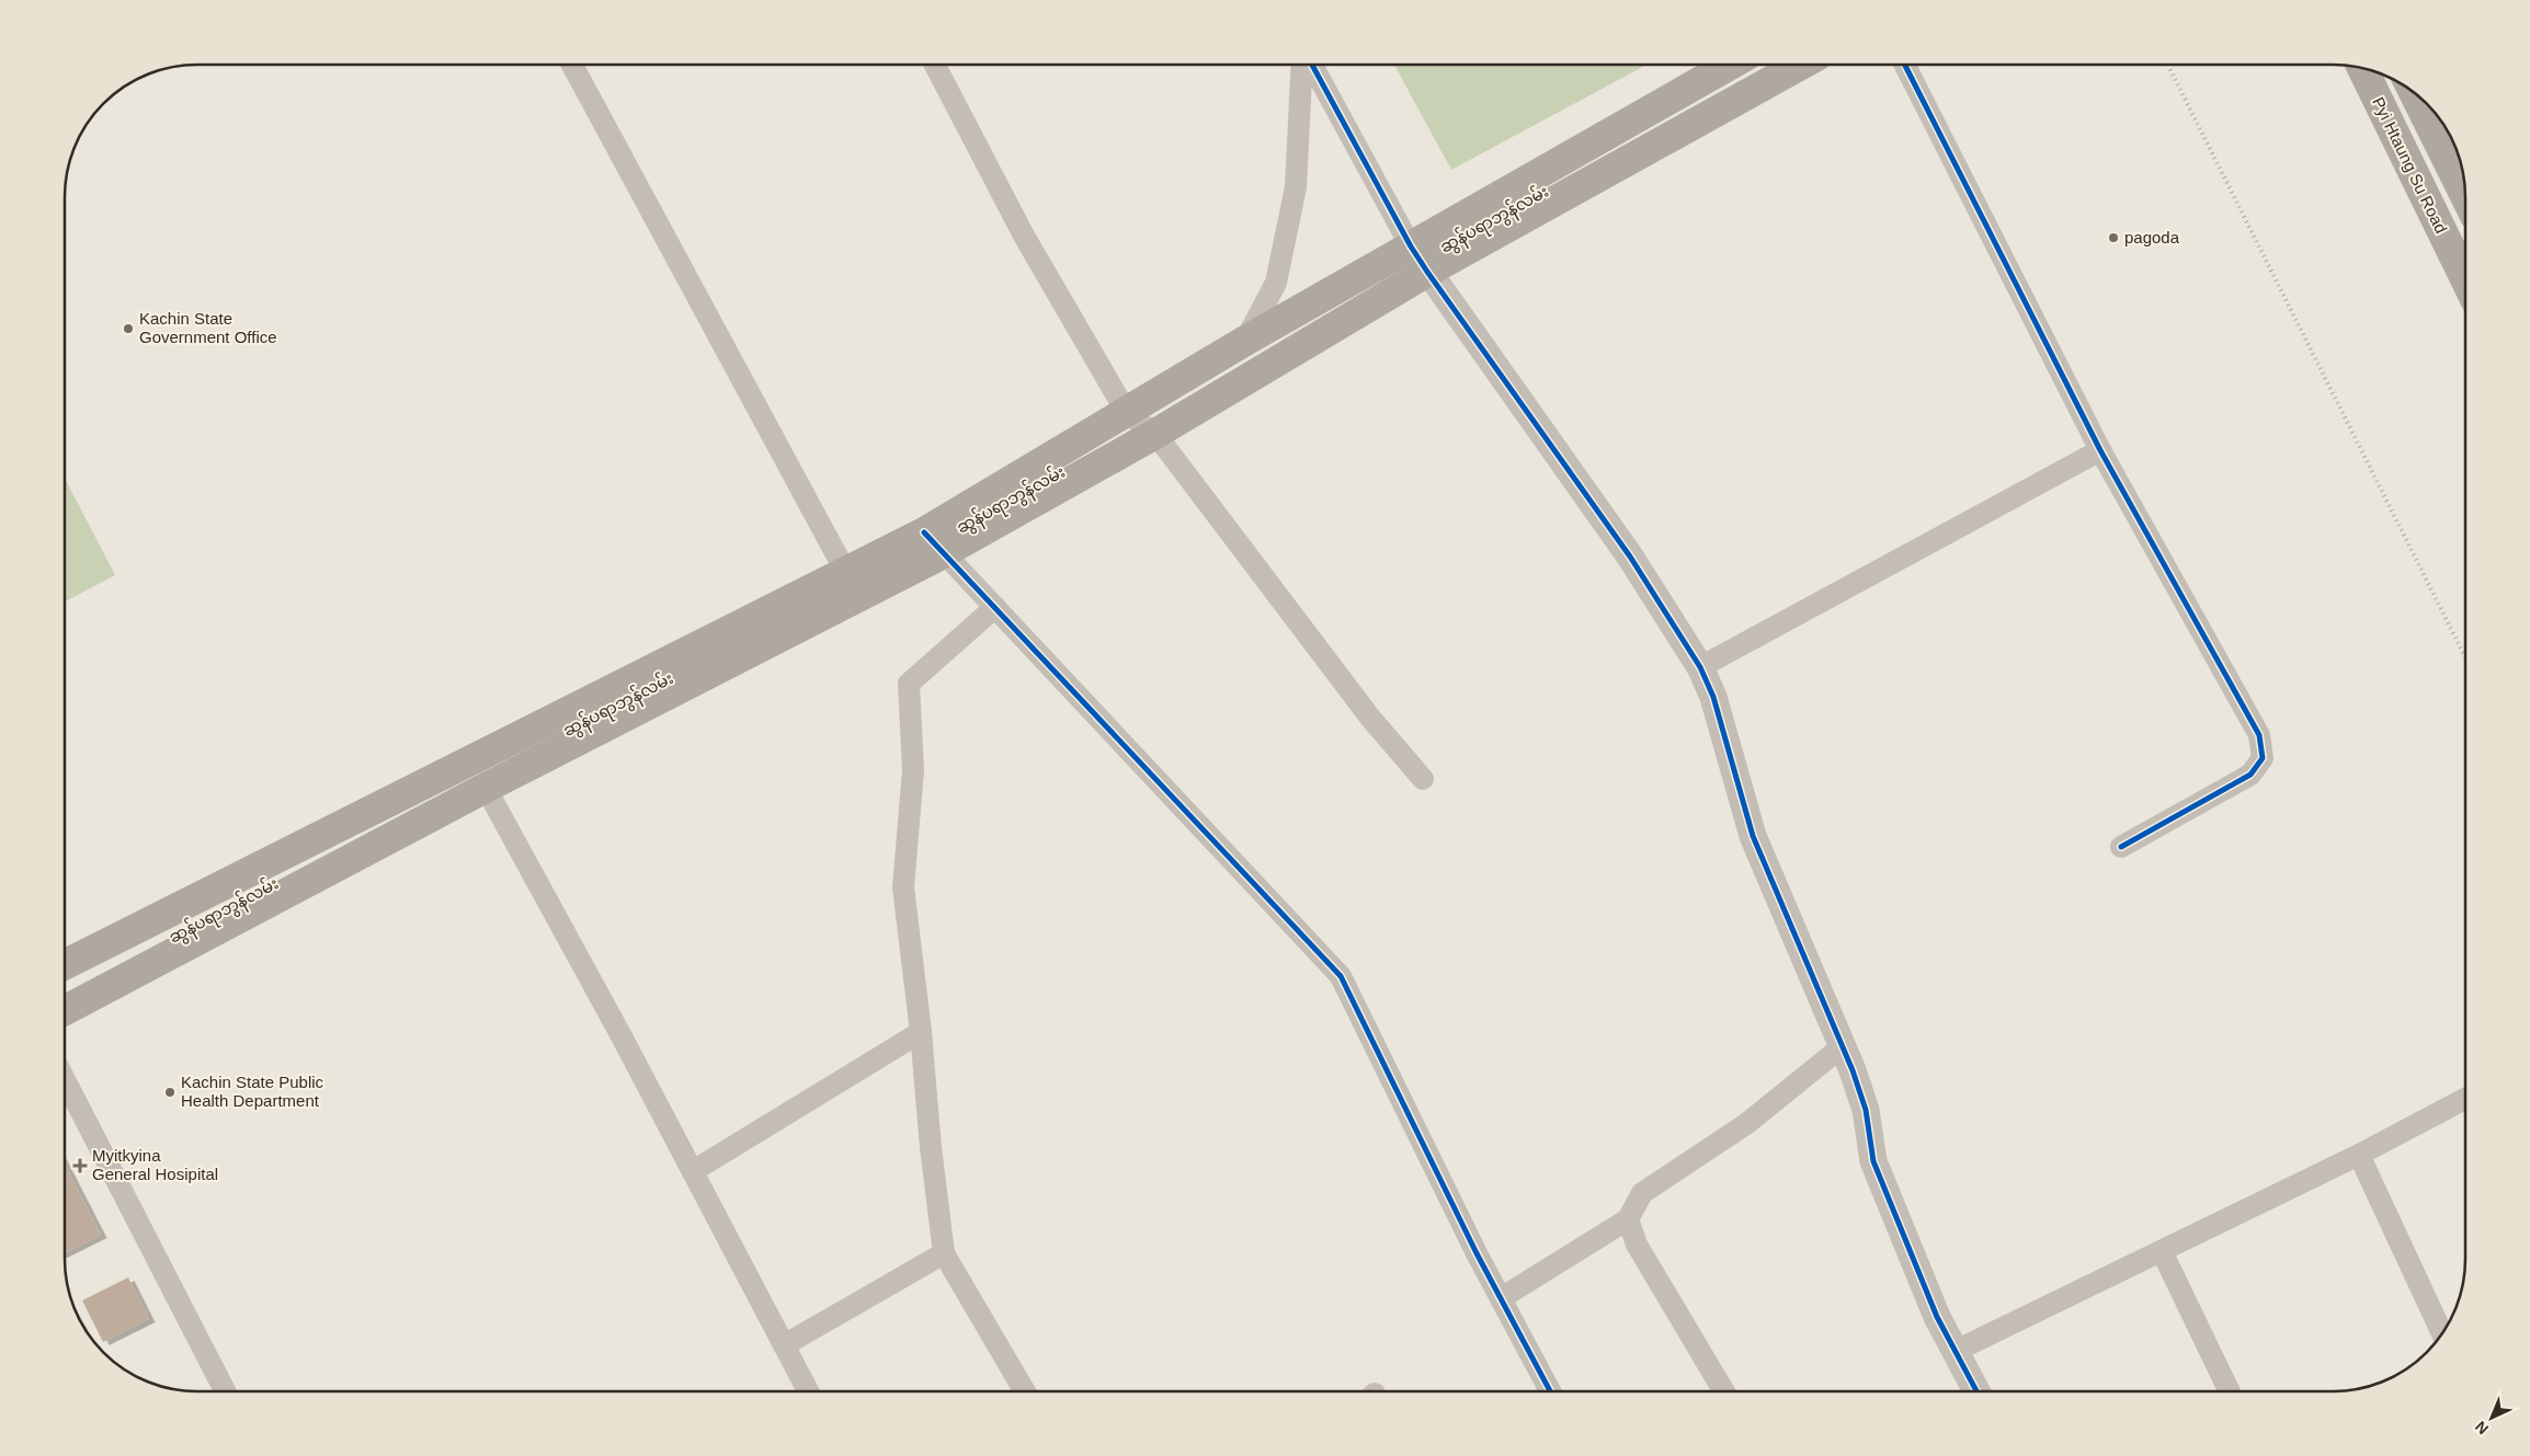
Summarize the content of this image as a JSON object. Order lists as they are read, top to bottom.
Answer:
{
  "streets": {
    "highway": ["Pyi Htaung Su Road", "ဆွန်ပရာဘွန်လမ်း"]
  },
  "places": {
    "other": ["pagoda", "Kachin State Government Office", "Kachin State Public Health Department"],
    "health": ["Myitkyina General Hosipital"]
  },
  "north": "bottom left"
}
